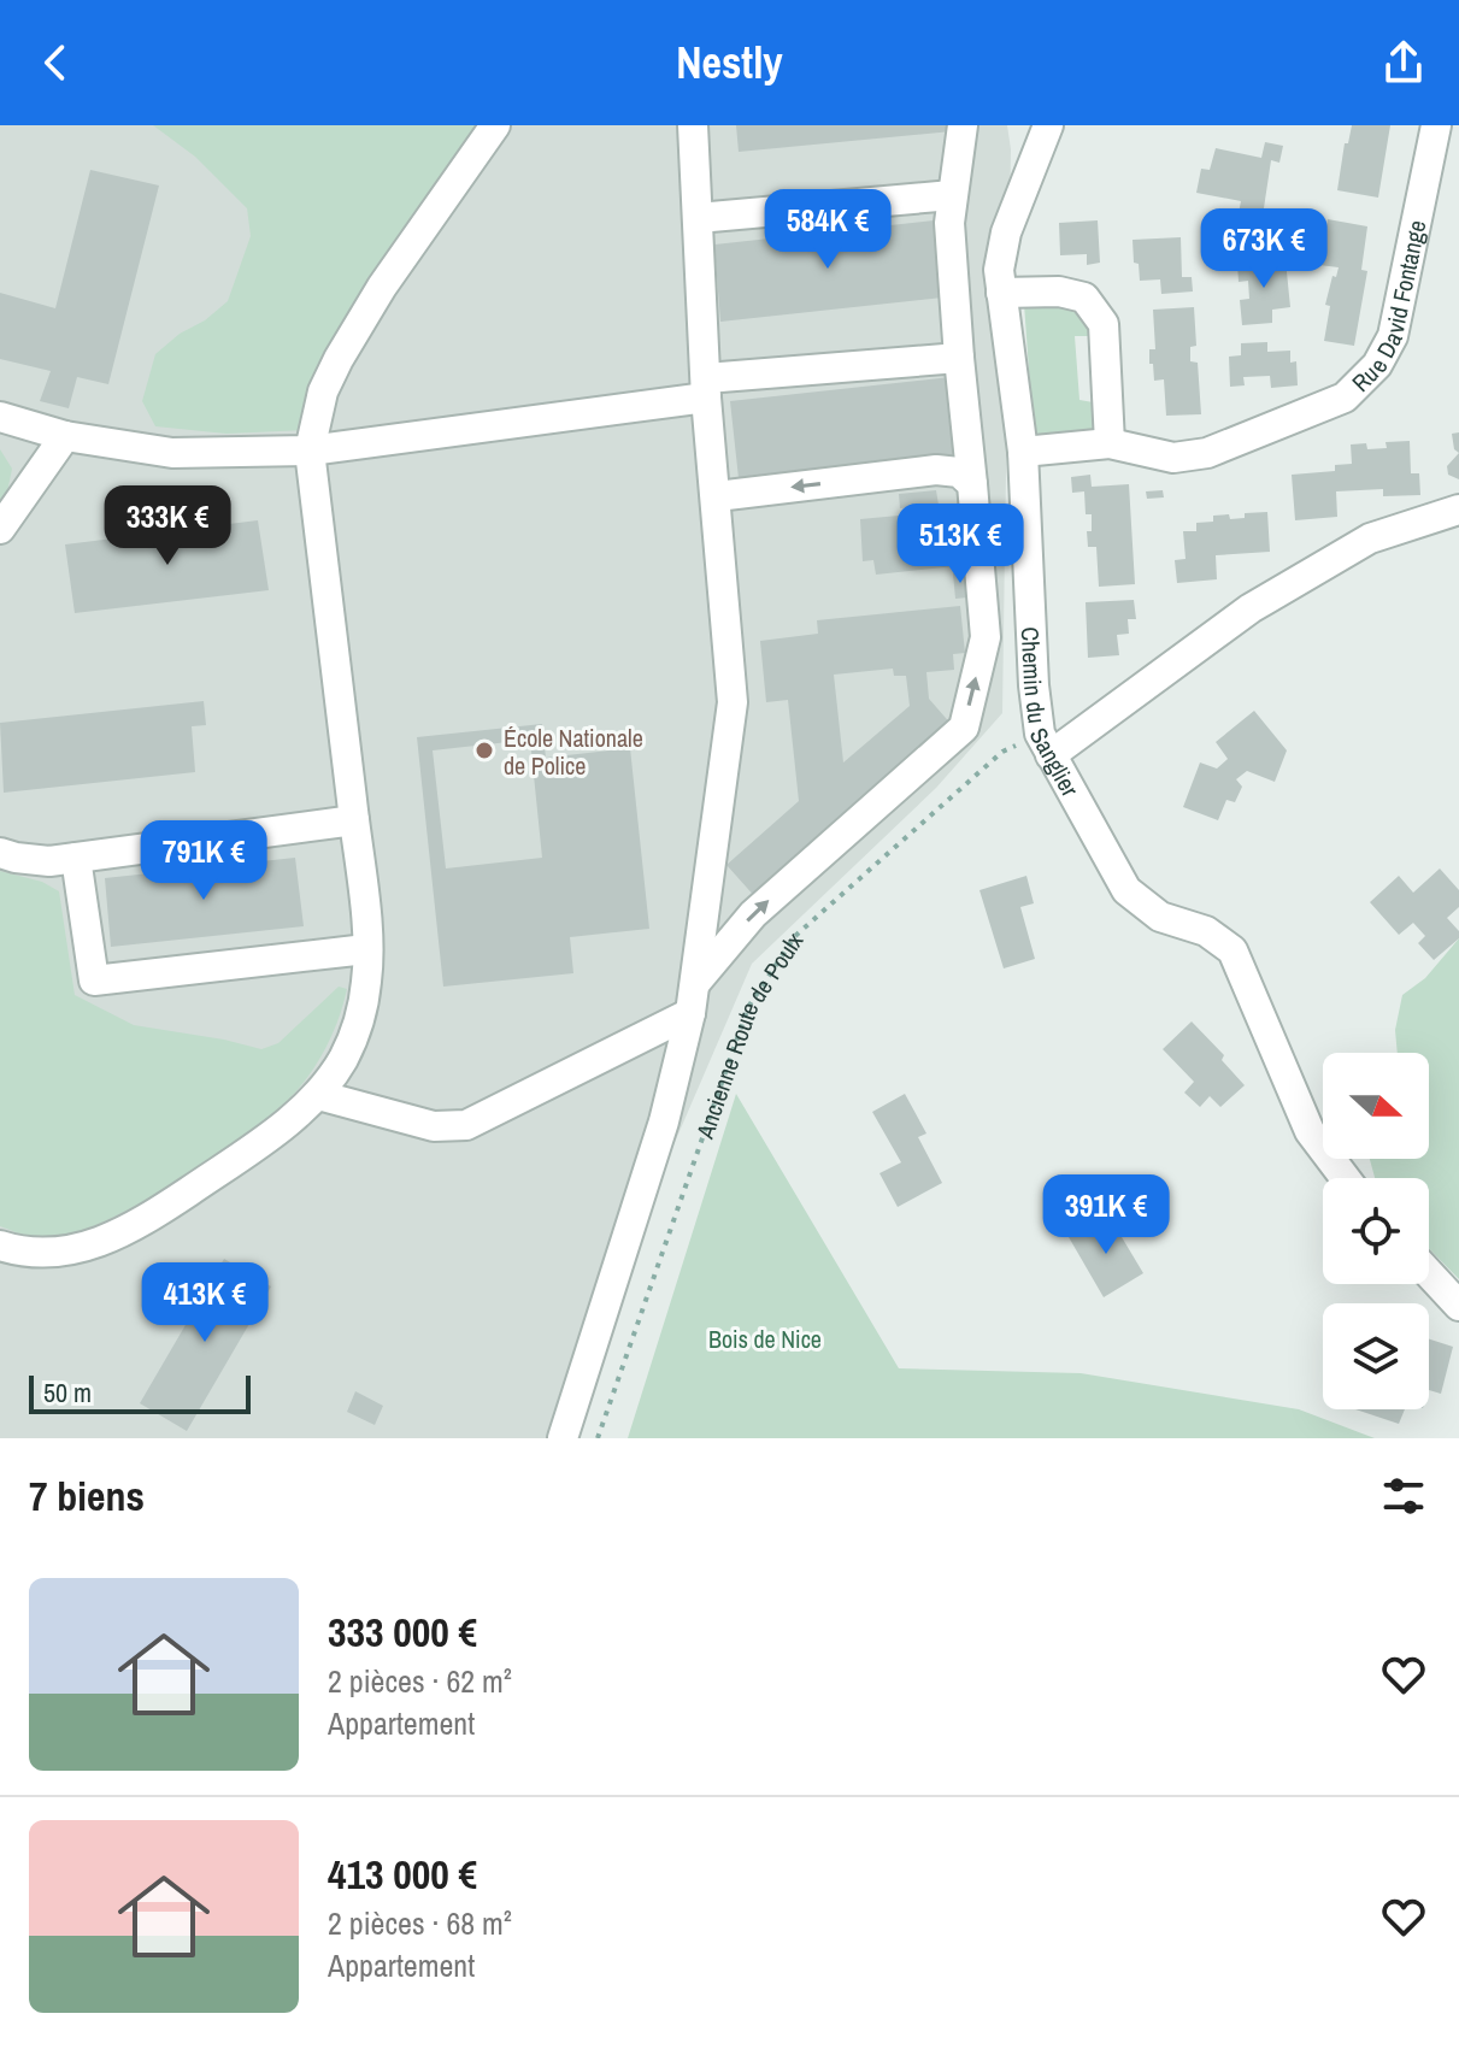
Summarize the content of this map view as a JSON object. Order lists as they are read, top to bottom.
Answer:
{
  "streets": {
    "street": ["Rue David Fontange", "Chemin du Sanglier"],
    "path": ["Ancienne Route de Poulx"]
  },
  "crossings": [
    ["Rue David Fontange", "Chemin du Sanglier"],
    ["Chemin du Sanglier", "Ancienne Route de Poulx"]
  ],
  "parks": ["Bois de Nice"],
  "places": ["École Nationale de Police"],
  "scale_bar": "50 m",
  "north": "right",
  "page": {
    "header": "Nestly",
    "price": [
      "584K €",
      "673K €",
      "333K €",
      "513K €",
      "791K €",
      "391K €",
      "413K €"
    ],
    "scale": "50 m",
    "heading": "7 biens",
    "list": [
      {
        "name": "333 000 €",
        "note": "2 pièces · 62 m² · Appartement"
      },
      {
        "name": "413 000 €",
        "note": "2 pièces · 68 m² · Appartement"
      }
    ]
  }
}
